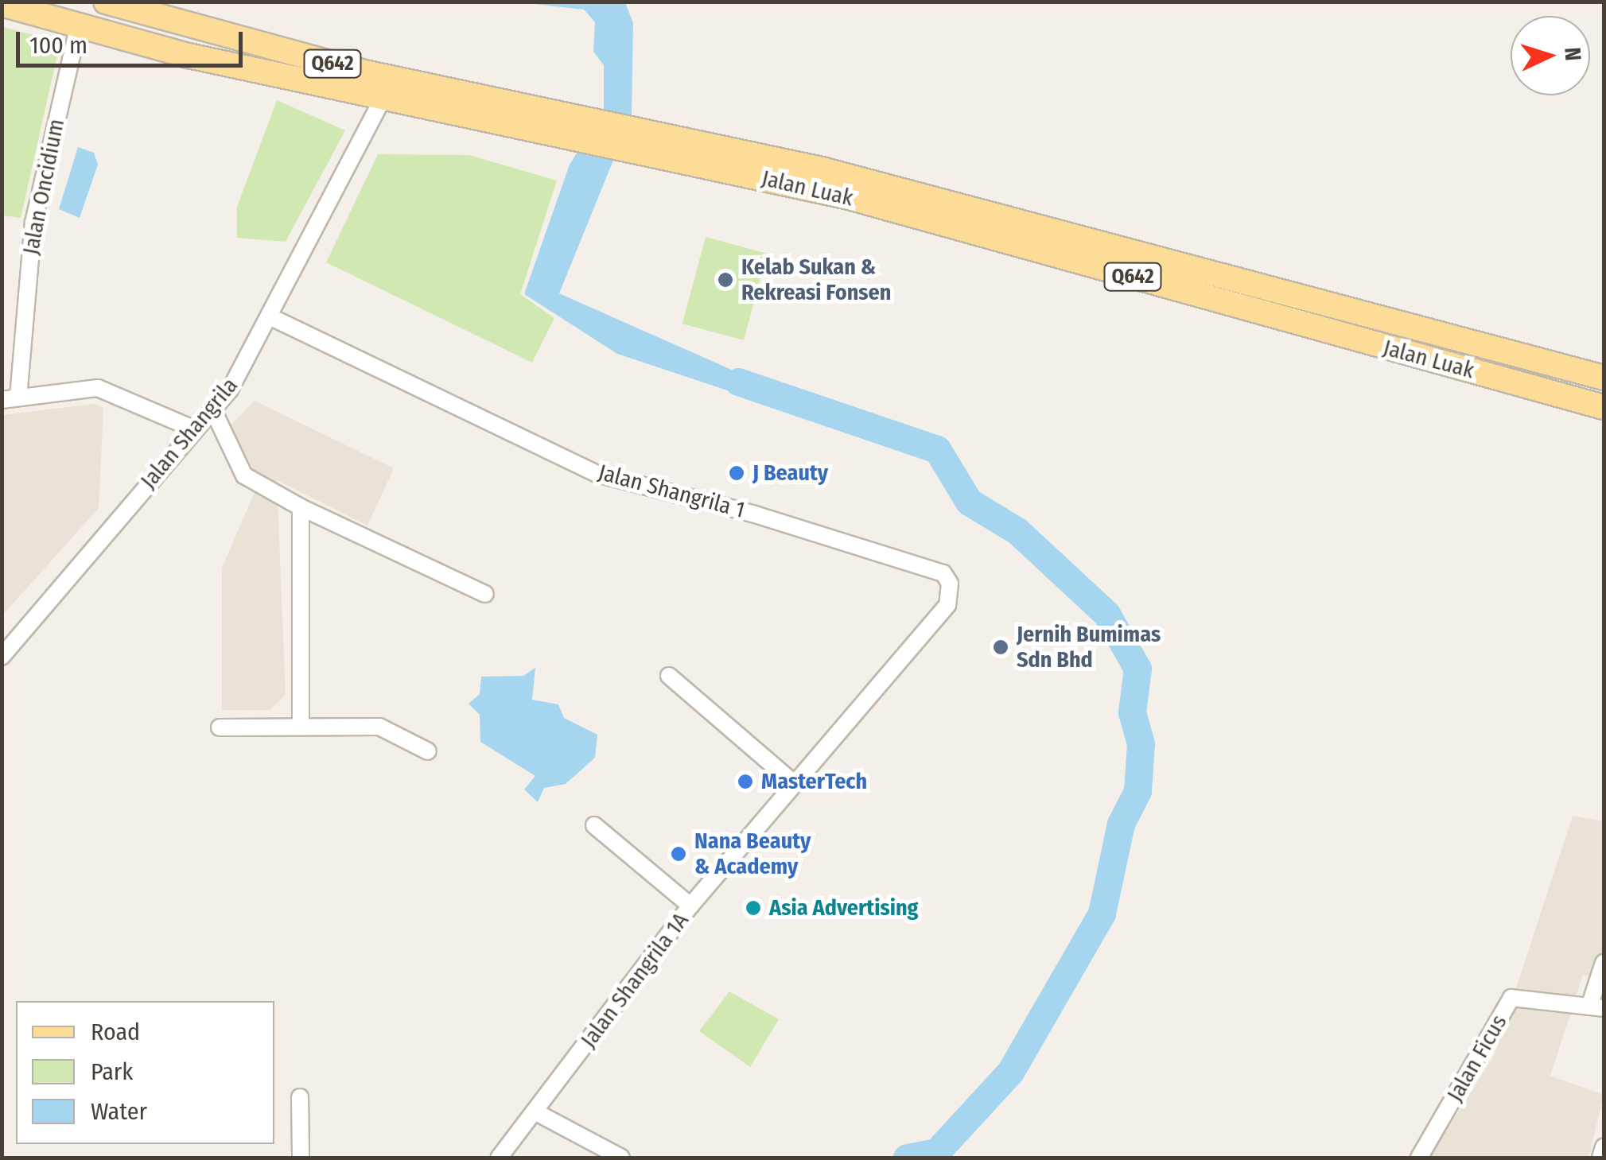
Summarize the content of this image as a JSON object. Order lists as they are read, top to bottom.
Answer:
{
  "streets": {
    "main road": ["Q642", "Jalan Luak"],
    "street": [
      "Jalan Oncidium",
      "Jalan Shangrila",
      "Jalan Shangrila 1",
      "Jalan Shangrila 1A",
      "Jalan Ficus"
    ]
  },
  "crossings": [
    ["Jalan Oncidium", "Jalan Luak"],
    ["Jalan Luak", "Jalan Shangrila"],
    ["Jalan Shangrila", "Jalan Shangrila 1"],
    ["Jalan Shangrila 1", "Jalan Shangrila 1A"]
  ],
  "places": [
    "Kelab Sukan & Rekreasi Fonsen",
    "J Beauty",
    "Jernih Bumimas Sdn Bhd",
    "MasterTech",
    "Nana Beauty & Academy",
    "Asia Advertising"
  ],
  "legend": ["Road", "Park", "Water"],
  "scale_bar": "100 m",
  "north": "right"
}
